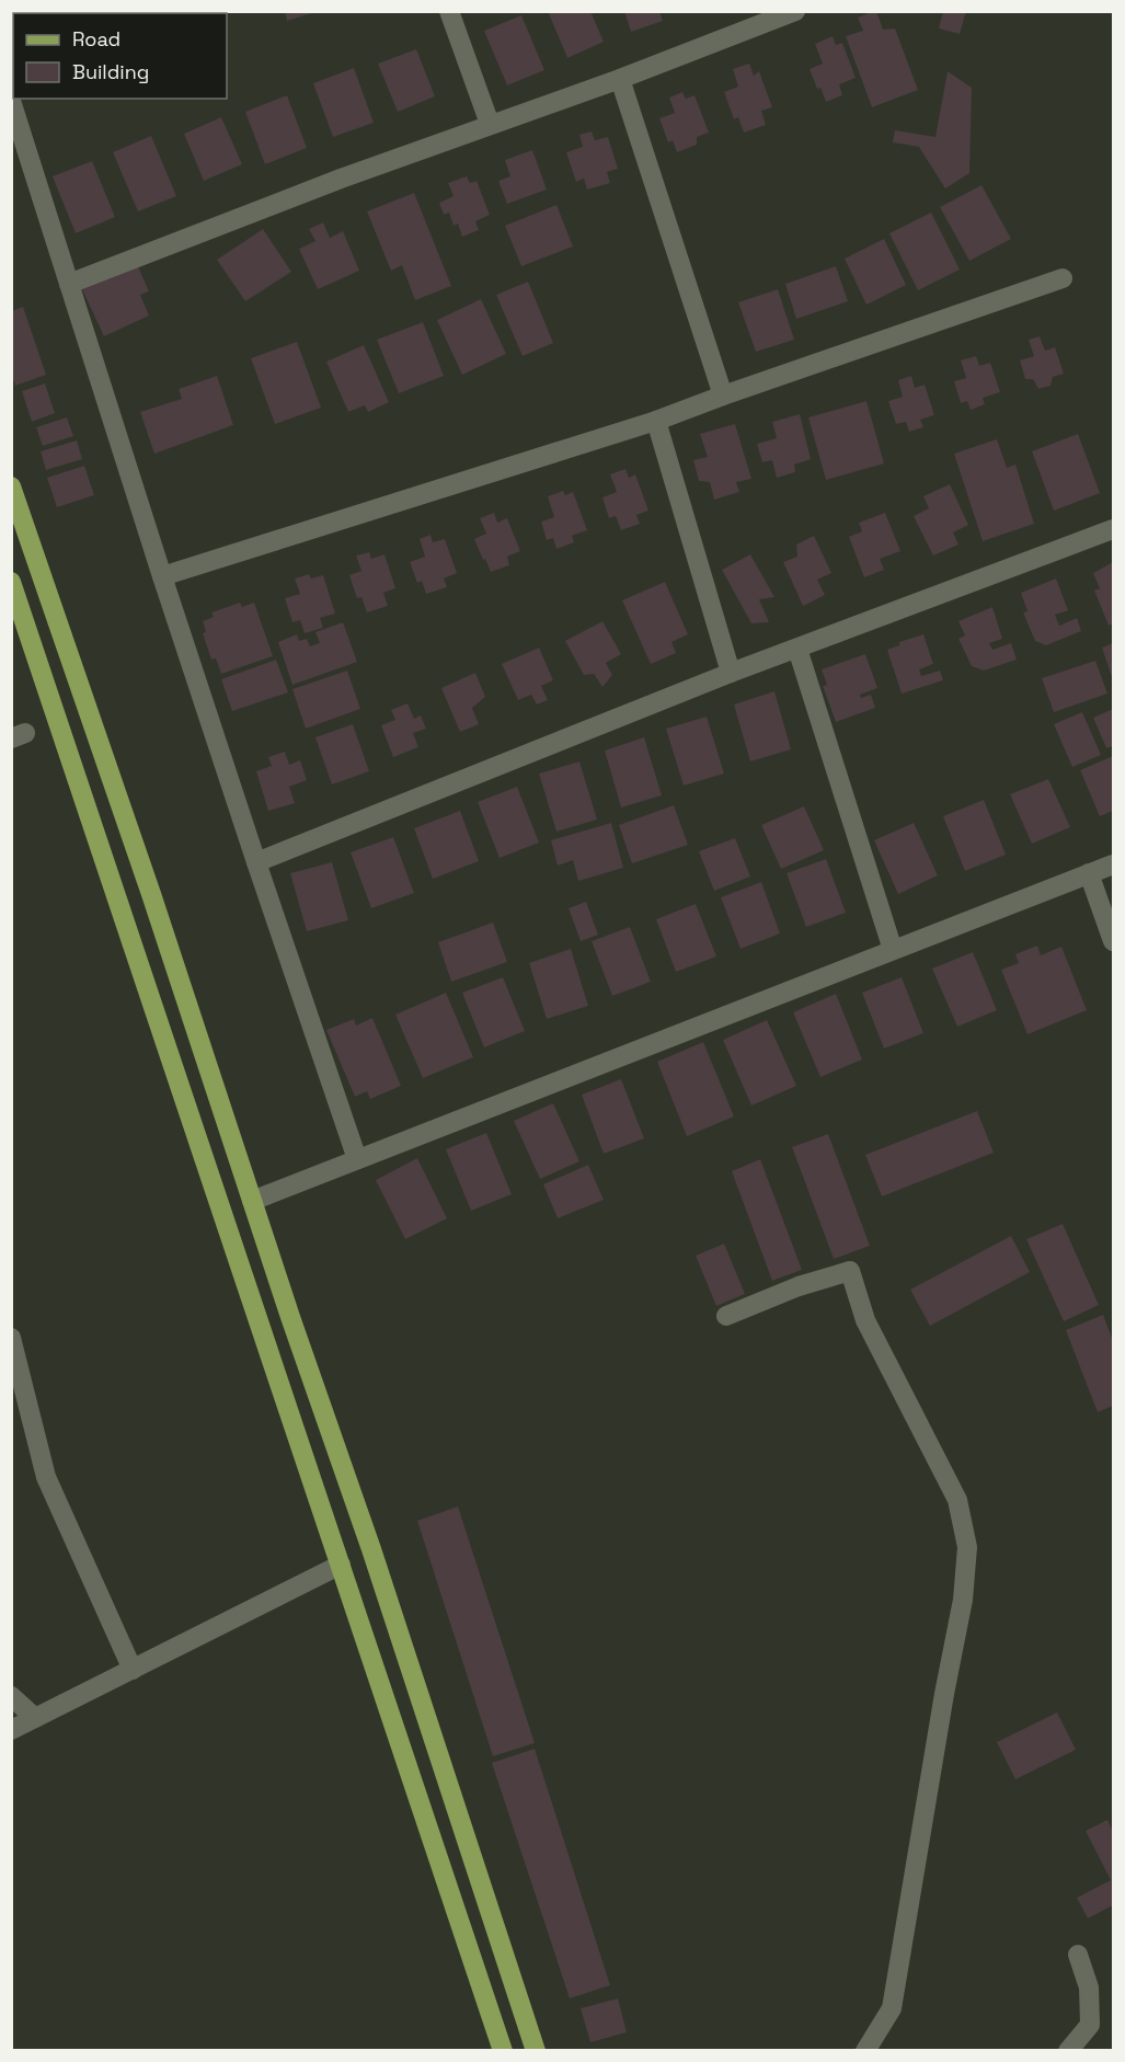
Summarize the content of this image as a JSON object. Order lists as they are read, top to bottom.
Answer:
{
  "legend": ["Road", "Building"]
}
